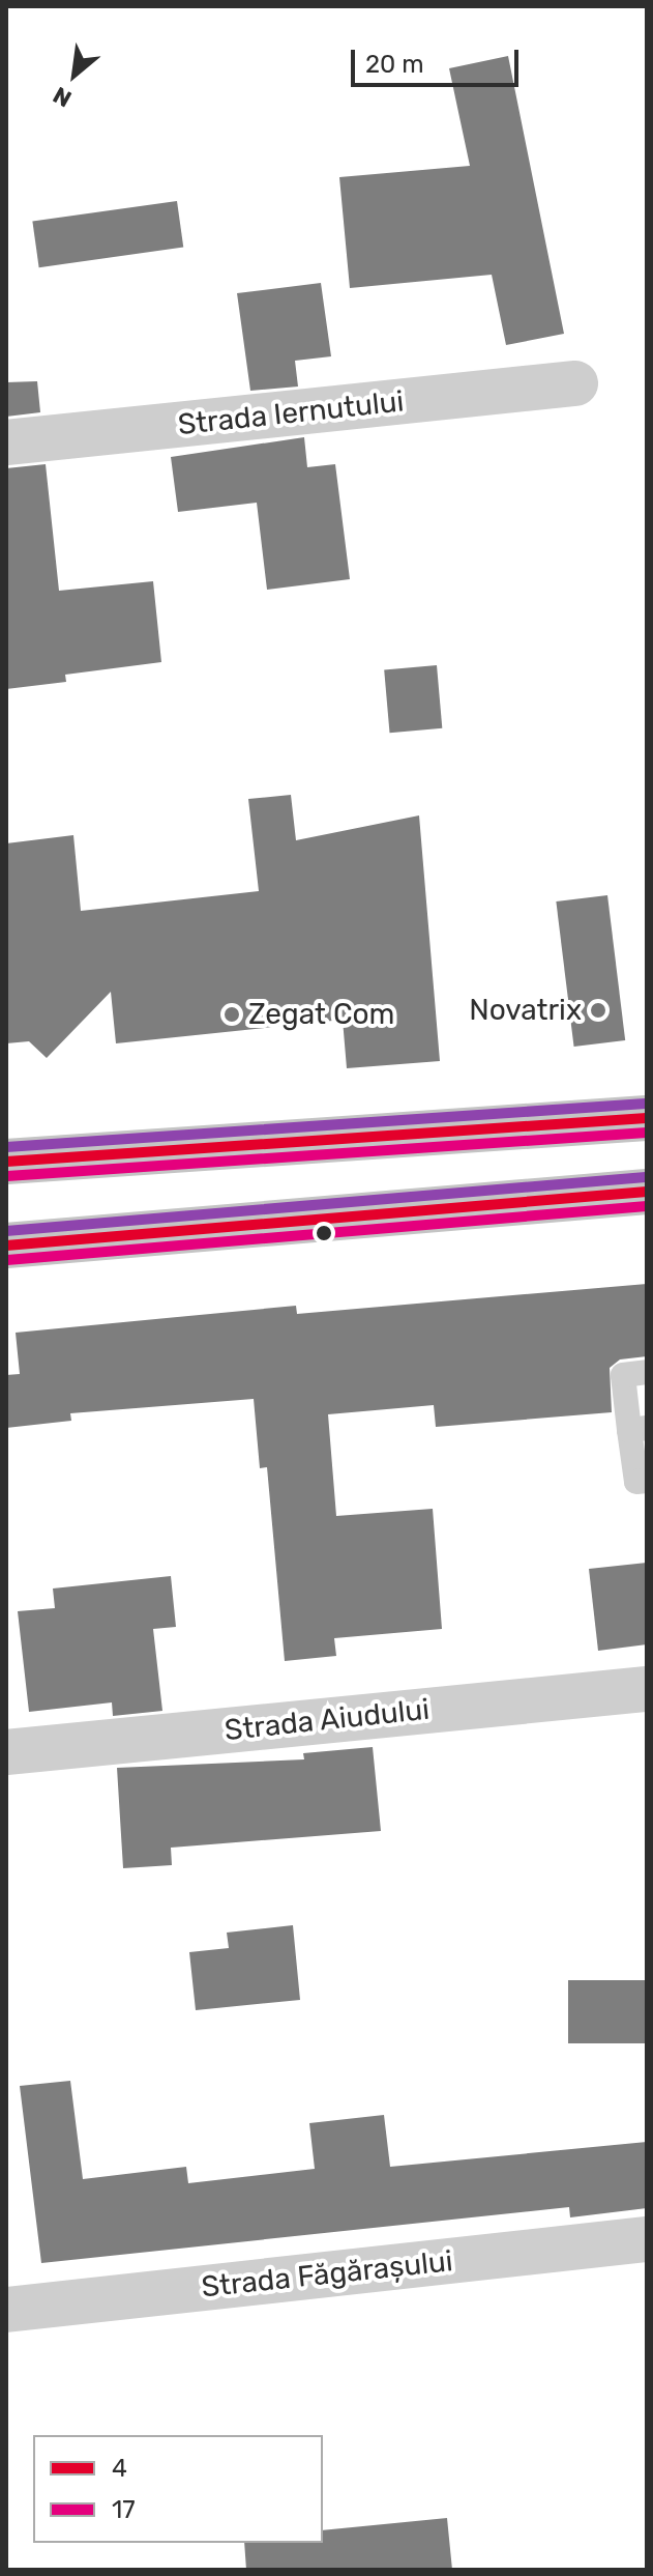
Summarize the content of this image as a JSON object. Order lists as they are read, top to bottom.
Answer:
{
  "streets": {
    "street": ["Strada Iernutului", "Strada Aiudului", "Strada Făgărașului"]
  },
  "places": ["Novatrix", "Zegat Com"],
  "lines": ["transit line 4", "transit line 17"],
  "legend": ["4", "17"],
  "scale_bar": "20 m",
  "north": "bottom left"
}
